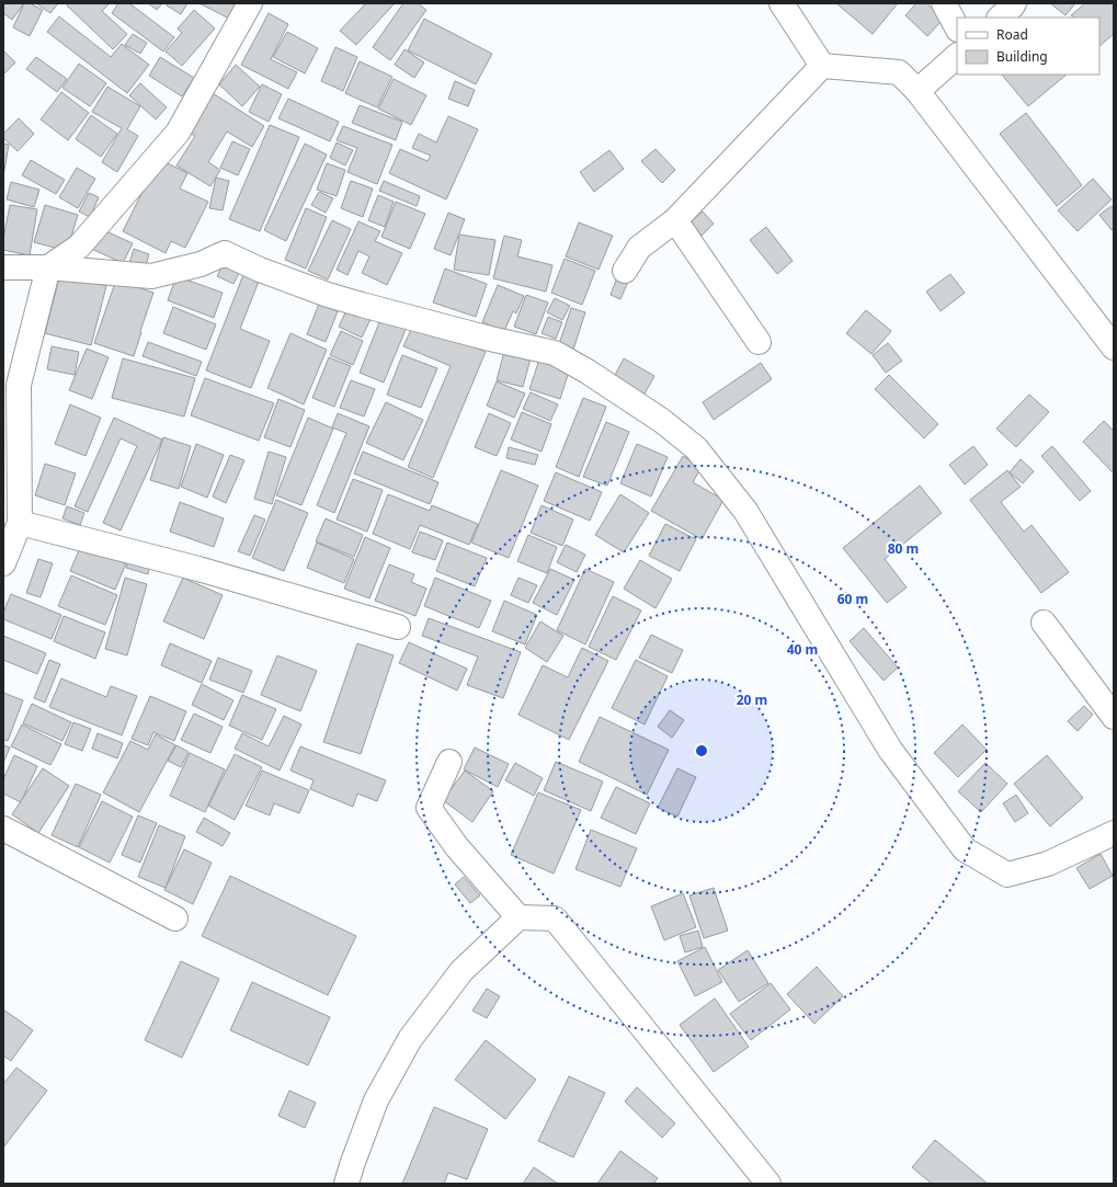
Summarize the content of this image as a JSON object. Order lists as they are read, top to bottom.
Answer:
{
  "legend": ["Road", "Building"],
  "rings": [
    "80 m",
    "60 m",
    "40 m",
    "20 m"
  ]
}
